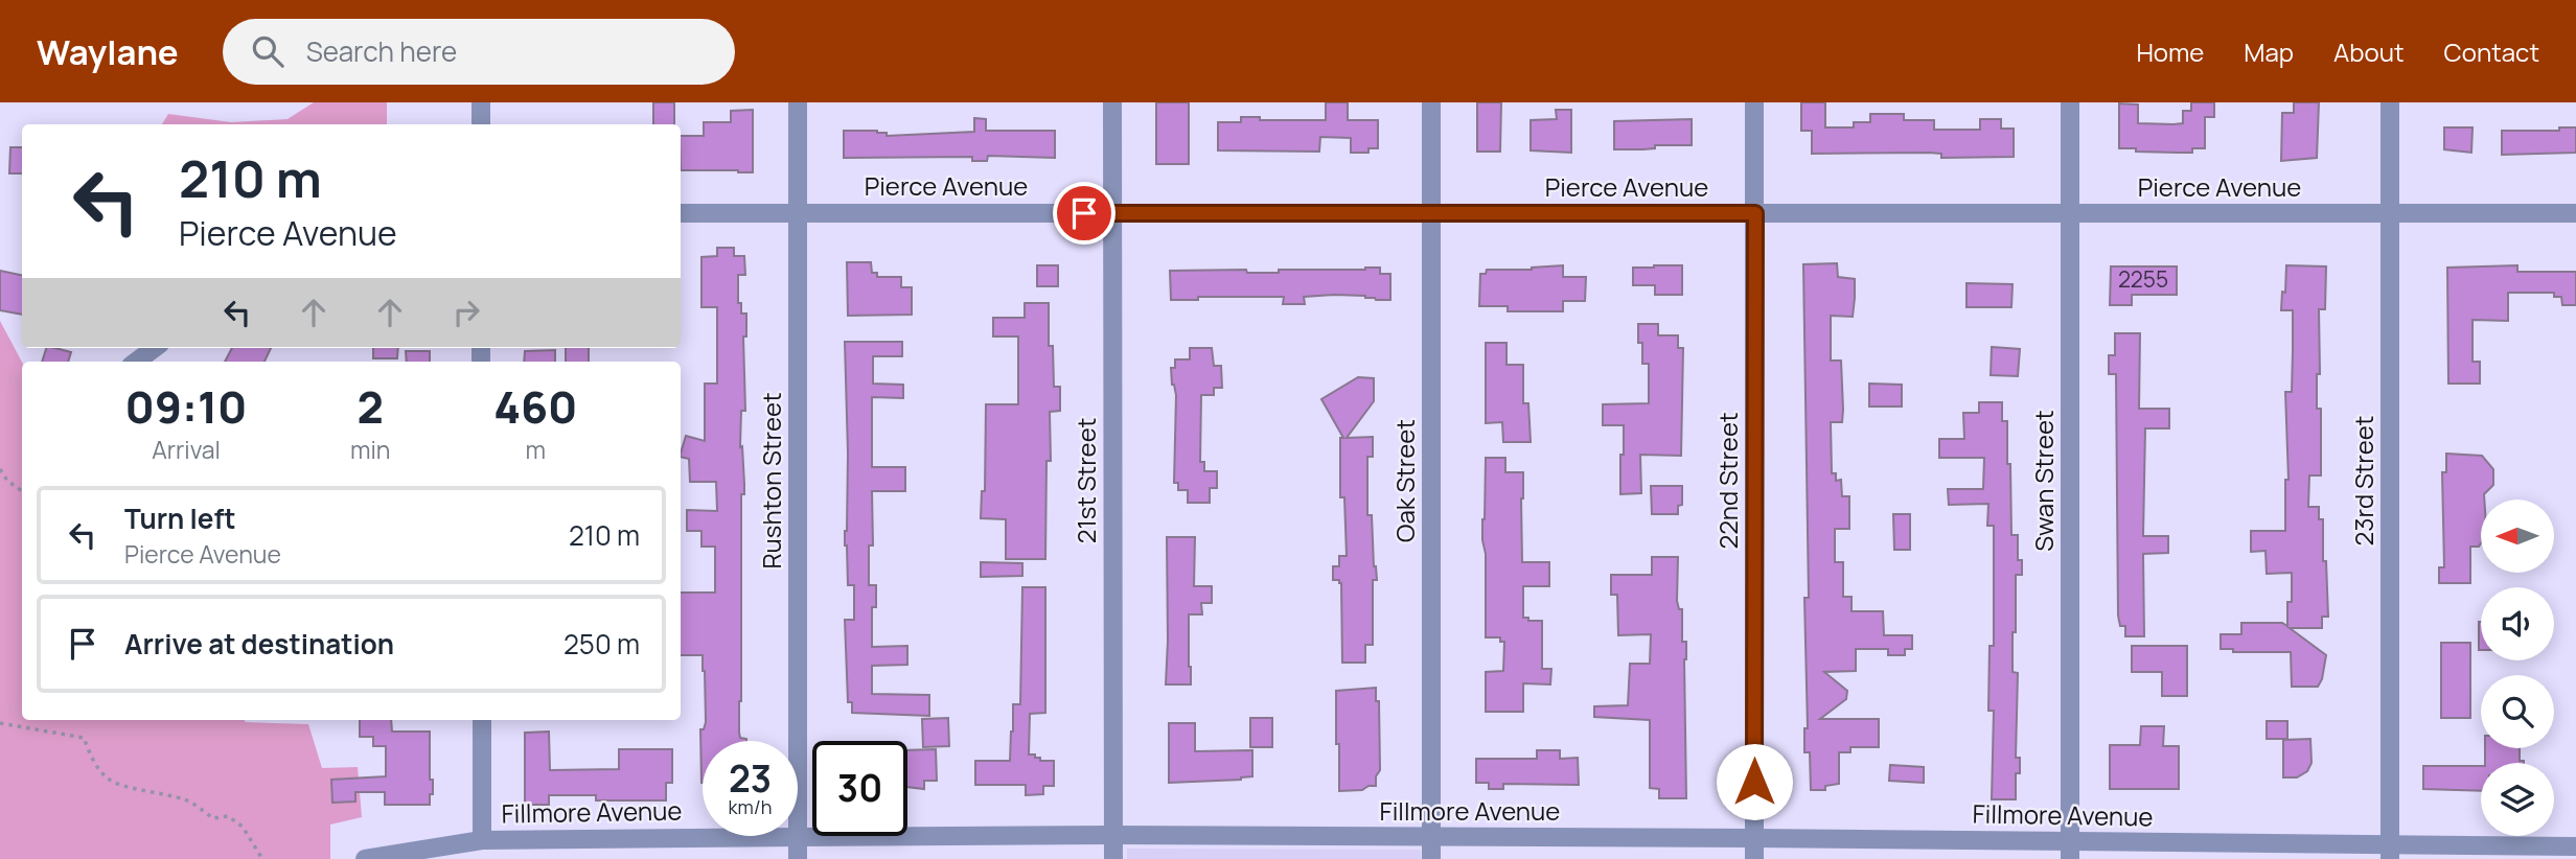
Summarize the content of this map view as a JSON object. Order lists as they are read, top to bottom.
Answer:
{
  "streets": {
    "street": [
      "Pierce Avenue",
      "Rushton Street",
      "21st Street",
      "Oak Street",
      "22nd Street",
      "Swan Street",
      "23rd Street",
      "Fillmore Avenue"
    ]
  },
  "crossings": [
    ["Pierce Avenue", "Rushton Street"],
    ["Pierce Avenue", "21st Street"],
    ["Pierce Avenue", "Oak Street"],
    ["Pierce Avenue", "22nd Street"],
    ["Pierce Avenue", "Swan Street"],
    ["Pierce Avenue", "23rd Street"],
    ["Rushton Street", "Fillmore Avenue"],
    ["21st Street", "Fillmore Avenue"],
    ["Oak Street", "Fillmore Avenue"],
    ["22nd Street", "Fillmore Avenue"],
    ["Swan Street", "Fillmore Avenue"],
    ["23rd Street", "Fillmore Avenue"]
  ],
  "house_numbers": ["2255"],
  "north": "left",
  "page": {
    "header": "Waylane",
    "search": "Search here",
    "nav": [
      "Home",
      "Map",
      "About",
      "Contact"
    ],
    "turn": ["210 m", "Pierce Avenue"],
    "eta": [
      "09:10",
      "Arrival",
      "2",
      "min",
      "460",
      "m"
    ],
    "list": [
      {
        "name": "Turn left",
        "note": "Pierce Avenue",
        "value": "210 m"
      },
      {
        "name": "Arrive at destination",
        "value": "250 m"
      }
    ],
    "speed": "23 km/h",
    "limit": "30"
  }
}
